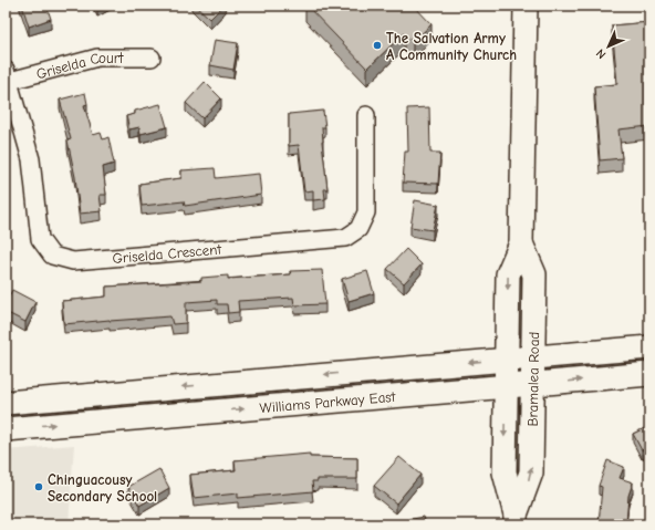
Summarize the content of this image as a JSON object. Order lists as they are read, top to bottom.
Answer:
{
  "streets": {
    "main road": ["Bramalea Road", "Williams Parkway East"],
    "street": ["Griselda Court", "Griselda Crescent"]
  },
  "crossings": [
    ["Griselda Court", "Griselda Crescent"],
    ["Bramalea Road", "Williams Parkway East"]
  ],
  "places": ["The Salvation Army A Community Church", "Chinguacousy Secondary School"],
  "north": "bottom left"
}
